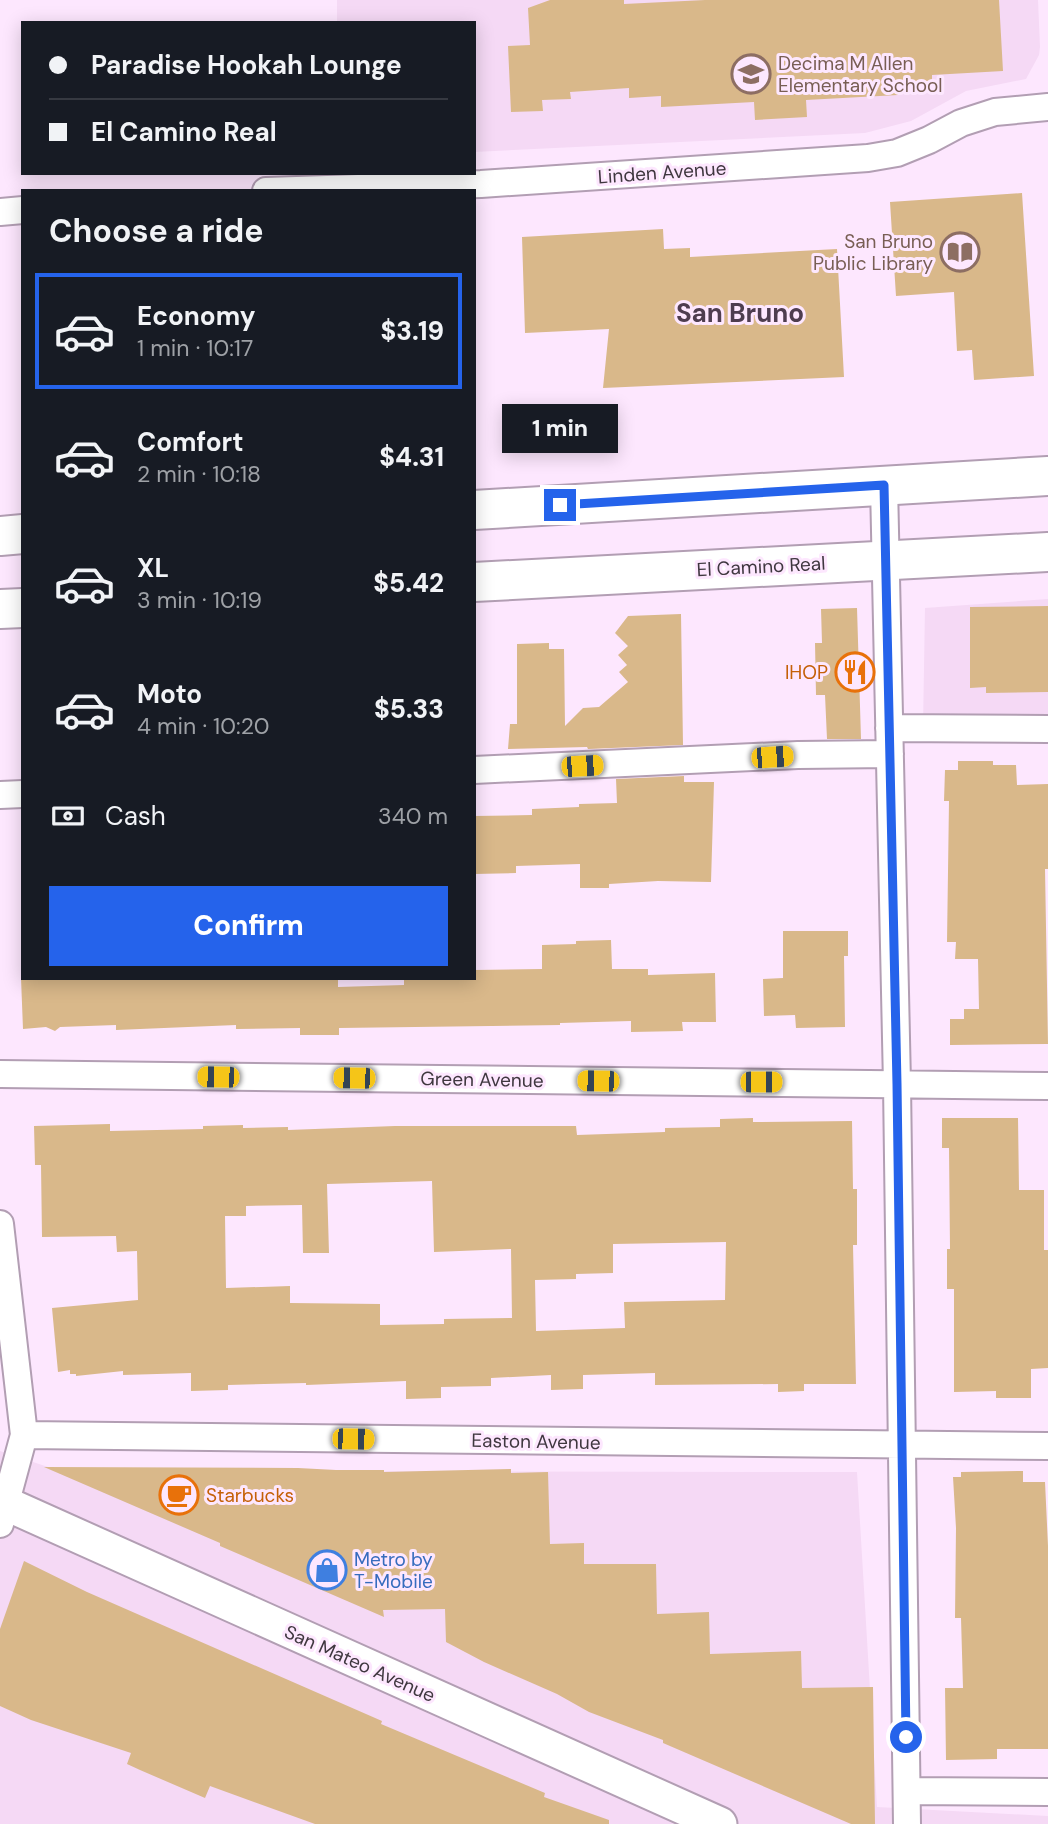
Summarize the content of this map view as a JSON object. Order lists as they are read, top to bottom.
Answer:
{
  "streets": {
    "main road": ["El Camino Real"],
    "street": [
      "Linden Avenue",
      "Green Avenue",
      "Easton Avenue",
      "San Mateo Avenue"
    ]
  },
  "districts": ["San Bruno"],
  "places": {
    "school or university": ["Decima M Allen Elementary School"],
    "library": ["San Bruno Public Library"],
    "restaurant": ["IHOP"],
    "cafe": ["Starbucks"],
    "shop": ["Metro by T-Mobile"]
  },
  "page": {
    "banner": ["Paradise Hookah Lounge", "El Camino Real"],
    "heading": "Choose a ride",
    "list": [
      {
        "name": "Economy",
        "note": "1 min · 10:17",
        "value": "$3.19"
      },
      {
        "name": "Comfort",
        "note": "2 min · 10:18",
        "value": "$4.31"
      },
      {
        "name": "XL",
        "note": "3 min · 10:19",
        "value": "$5.42"
      },
      {
        "name": "Moto",
        "note": "4 min · 10:20",
        "value": "$5.33"
      }
    ],
    "bubble": "1 min",
    "pay": ["Cash", "340 m"],
    "buttons": "Confirm"
  }
}
